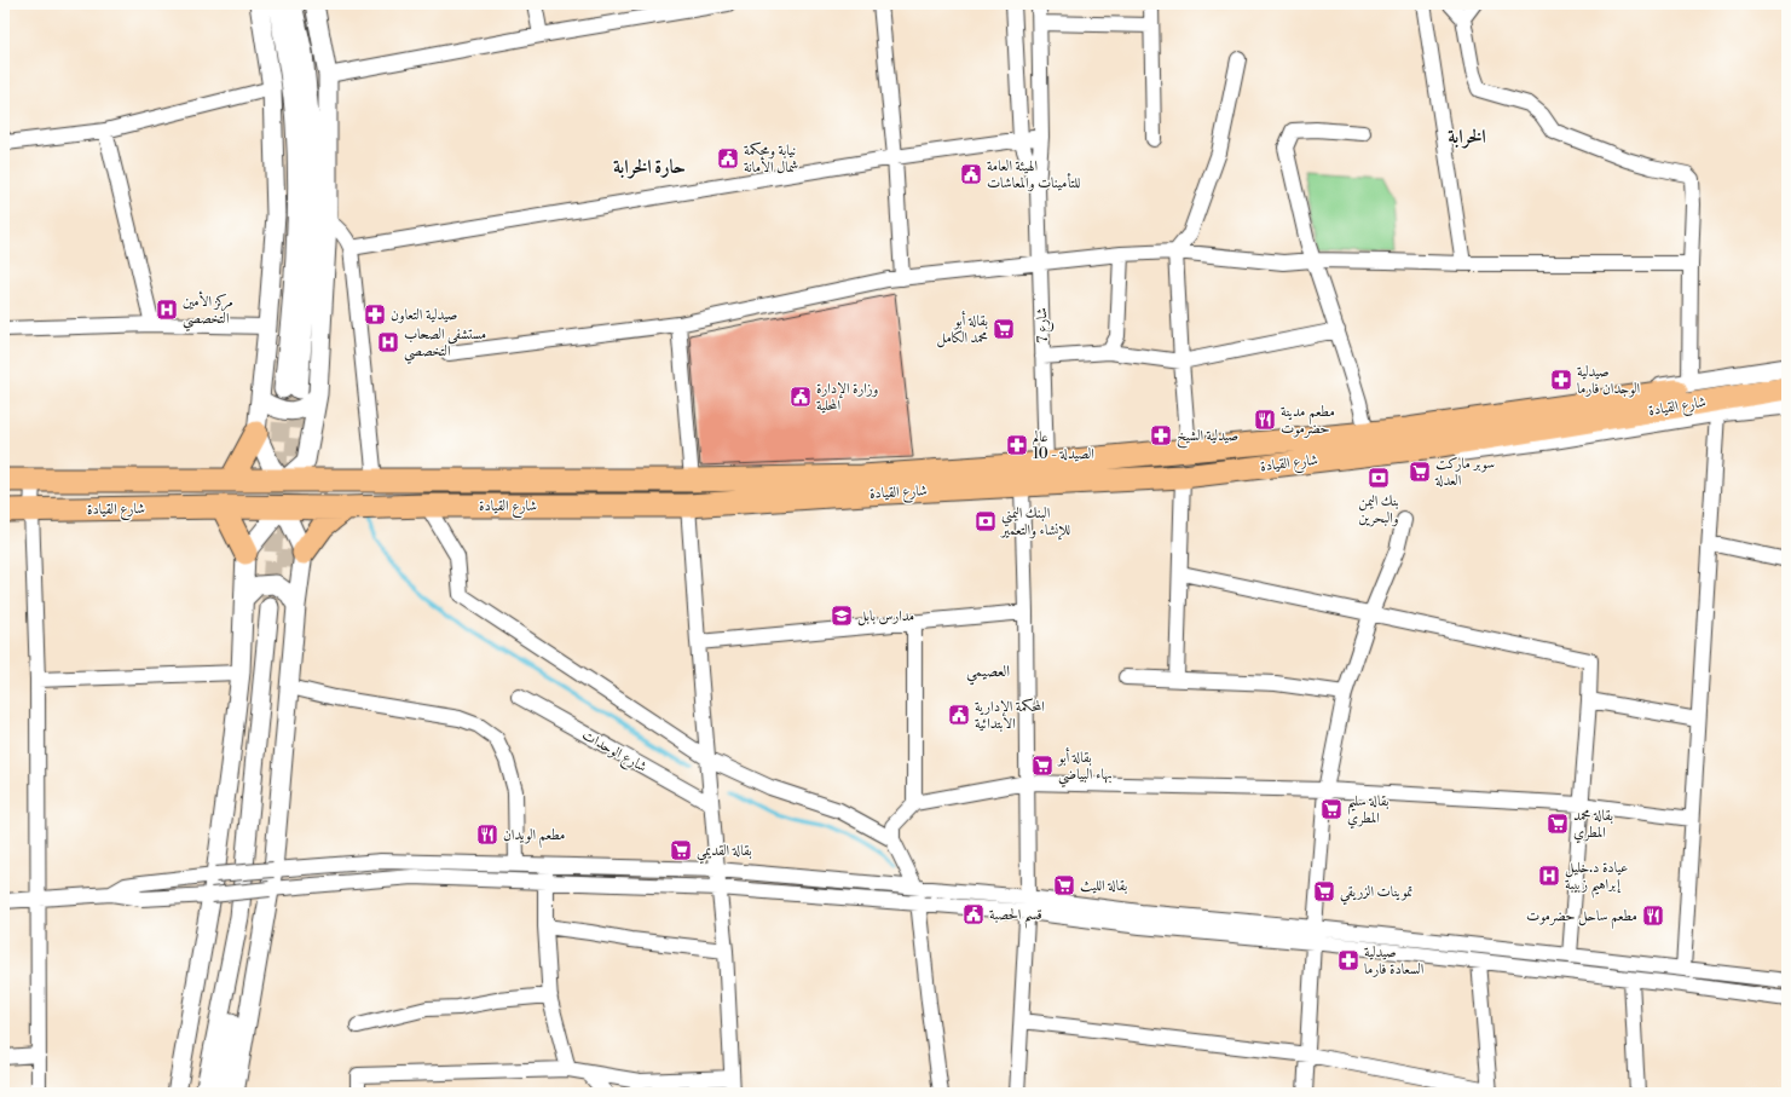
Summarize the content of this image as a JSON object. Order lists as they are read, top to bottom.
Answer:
{
  "streets": {
    "main road": ["شارع القيادة"],
    "street": ["شارع 7", "شارع الوحدات"]
  },
  "crossings": [
    ["شارع 7", "شارع القيادة"]
  ],
  "districts": ["الخرابة", "حارة الخرابة", "العصيمي"],
  "places": {
    "public building": [
      "نيابة ومحكمة شمال الأمانة",
      "الهيئة العامة للتأمينات والمعاشات",
      "وزارة الإدارة المحلية",
      "المحكمة الإدارية الابتدائية",
      "قسم الحصبة"
    ],
    "hospital": ["مركز الأمين التخصصي", "مستشفى الصحاب التخصصي", "عيادة د.خليل إبراهيم زبيبة"],
    "pharmacy": [
      "صيدلية التعاون",
      "صيدلية الوجدان فارما",
      "صيدلية الشيخ",
      "عالم الصيدلة - 10",
      "صيدلية السعادة فارما"
    ],
    "supermarket": [
      "بقالة أبو محمد الكامل",
      "سوبر ماركت العدلة",
      "بقالة أبو بهاء البياضي",
      "بقالة سليم المطري",
      "بقالة محمد المطري",
      "بقالة القديمي",
      "بقالة الليث",
      "تموينات الزريقي"
    ],
    "restaurant": ["مطعم مدينة حضرموت", "مطعم الويدان", "مطعم ساحل حضرموت"],
    "bank": ["بنك اليمن والبحرين", "البنك اليمني للإنشاء والتعمير"],
    "school or university": ["مدارس بابل"]
  }
}
